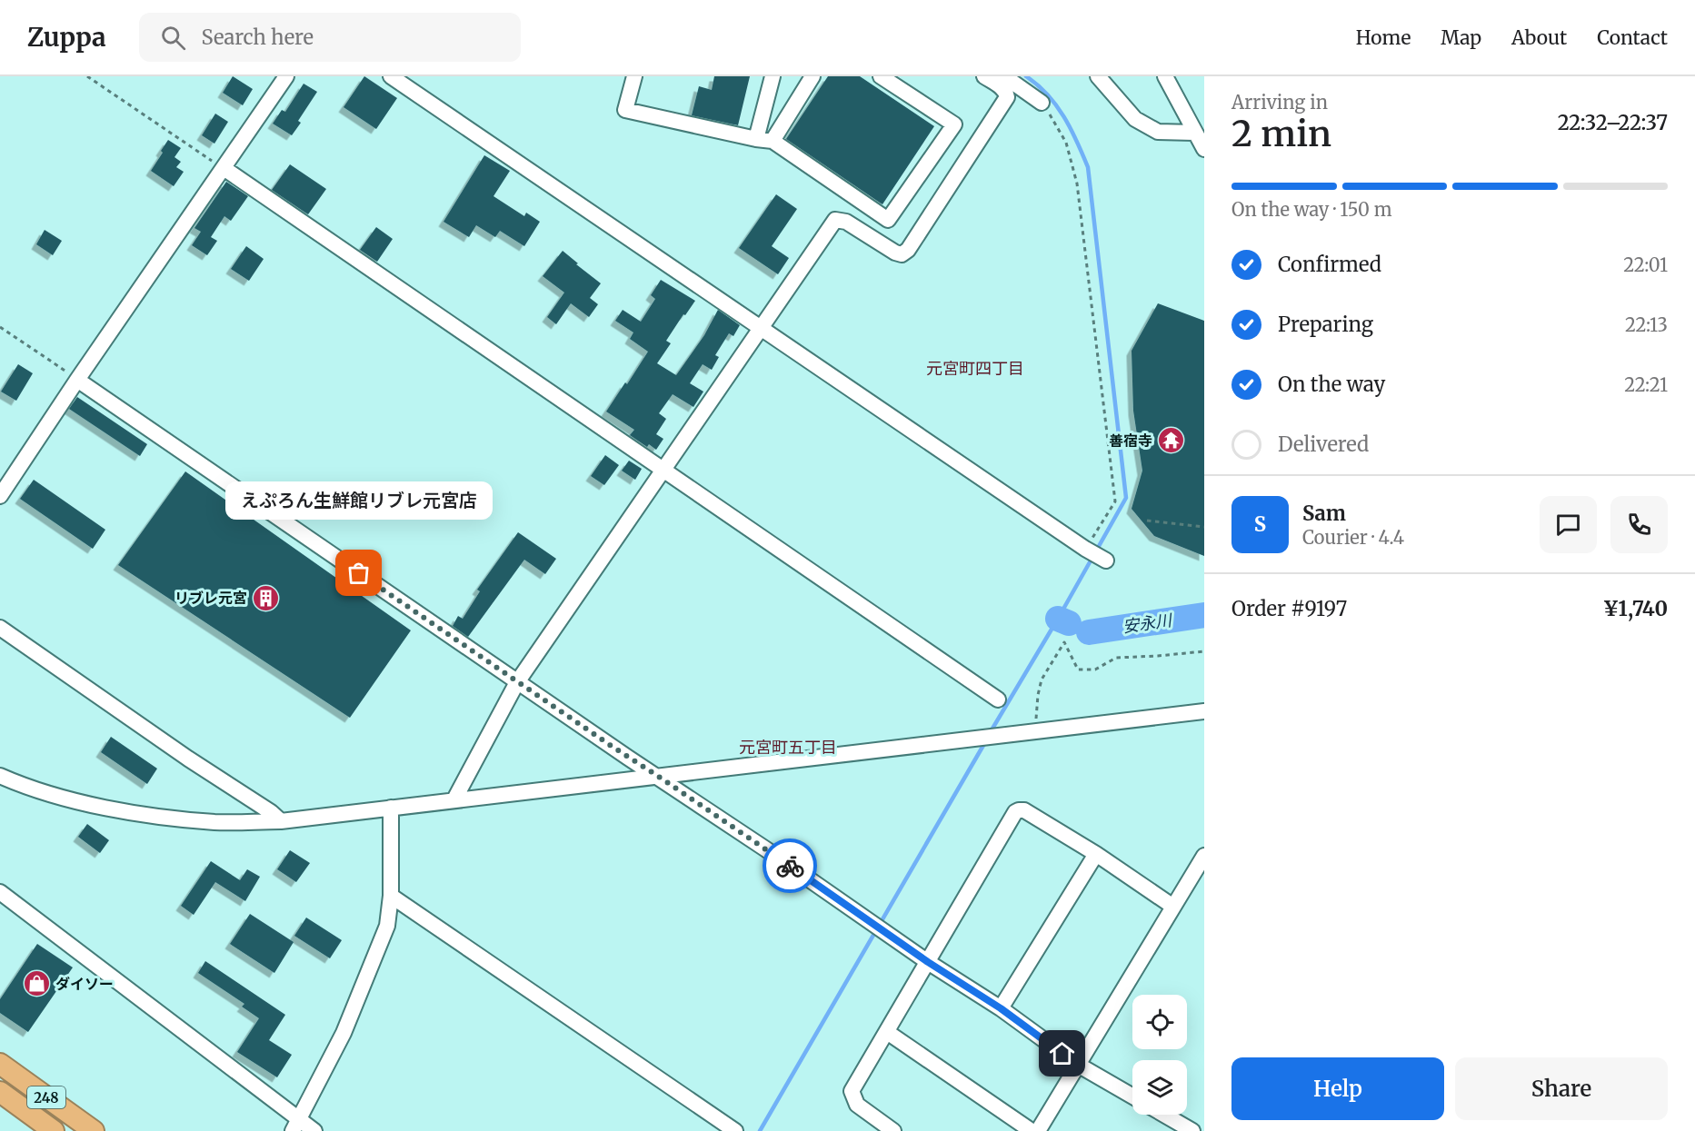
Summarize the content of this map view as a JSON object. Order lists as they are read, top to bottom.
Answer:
{
  "streets": {
    "highway": ["248"]
  },
  "districts": ["元宮町四丁目", "元宮町五丁目"],
  "water": ["安永川"],
  "places": {
    "temple": ["善宿寺"],
    "other": ["えぷろん生鮮館リブレ元宮店"],
    "building": ["リブレ元宮"],
    "shop": ["ダイソー"]
  },
  "page": {
    "header": "Zuppa",
    "search": "Search here",
    "nav": [
      "Home",
      "Map",
      "About",
      "Contact"
    ],
    "heading": ["2 min", "Arriving in", "22:32–22:37"],
    "panel": [
      "Sam",
      "Courier · 4.4",
      "Order #9197",
      "¥1,740"
    ],
    "bar": "On the way · 150 m",
    "list": [
      ["Confirmed", "22:01"],
      ["Preparing", "22:13"],
      ["On the way", "22:21"],
      "Delivered"
    ],
    "bubble": "えぷろん生鮮館リブレ元宮店",
    "round": "S",
    "buttons": ["Help", "Share"]
  }
}
